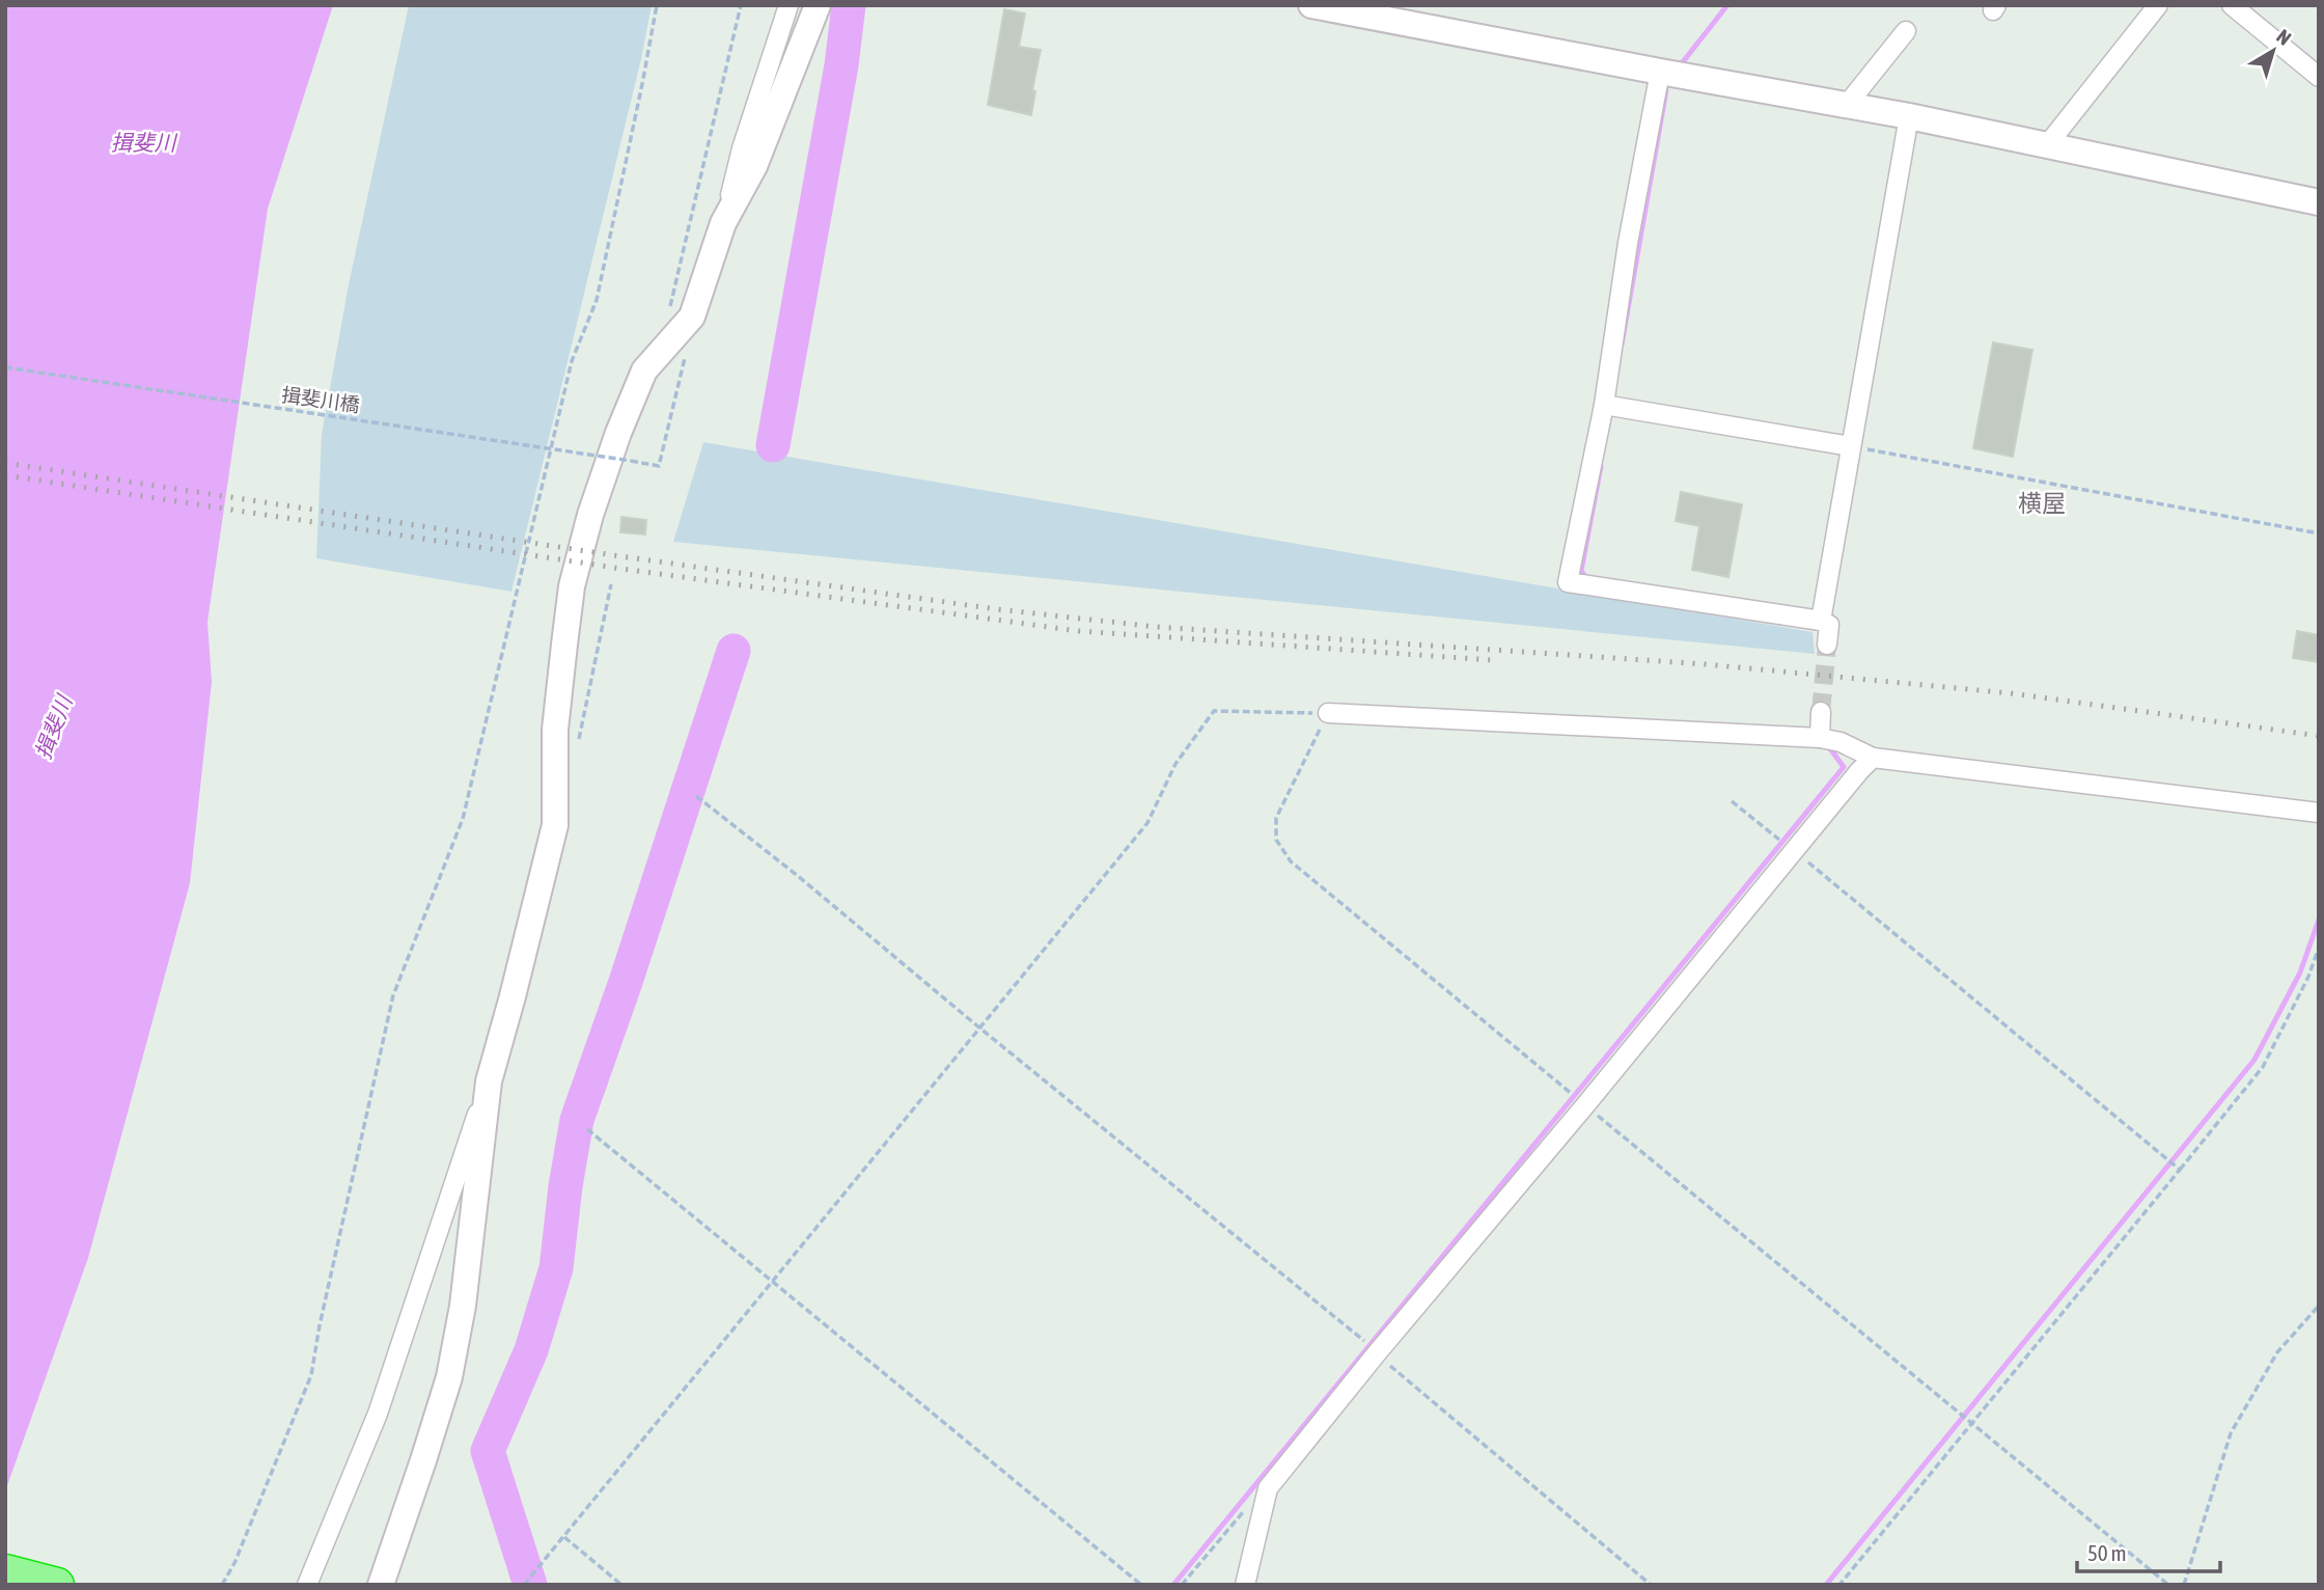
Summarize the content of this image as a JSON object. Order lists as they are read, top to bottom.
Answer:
{
  "streets": {
    "path": ["揖斐川橋"]
  },
  "districts": ["横屋"],
  "water": ["揖斐川"],
  "scale_bar": "50 m",
  "north": "top right"
}
